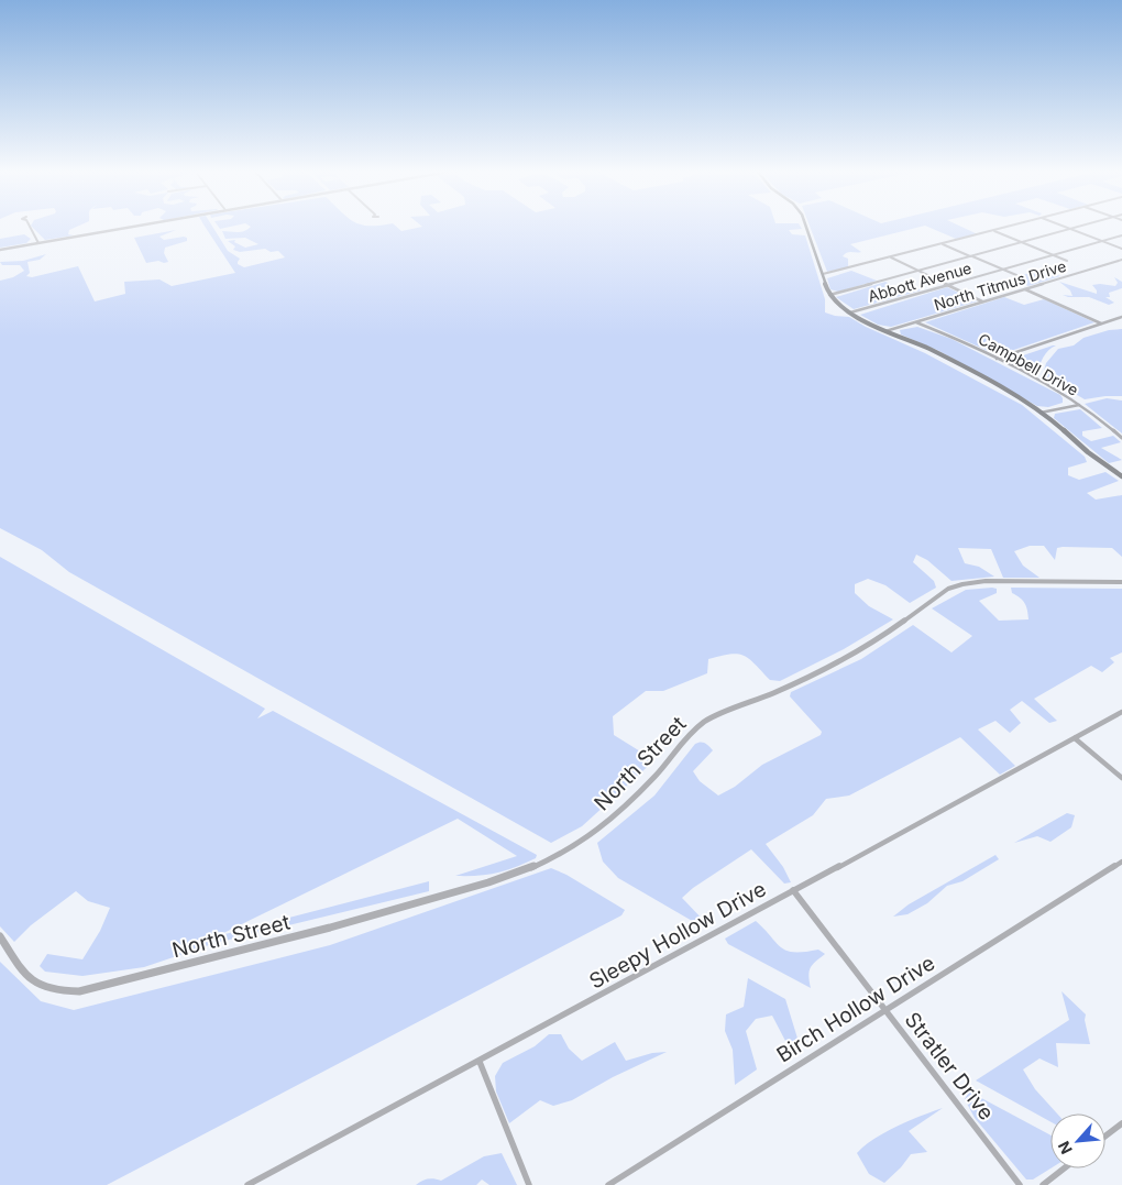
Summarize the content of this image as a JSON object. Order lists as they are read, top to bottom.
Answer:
{
  "streets": {
    "street": [
      "Abbott Avenue",
      "North Titmus Drive",
      "Campbell Drive",
      "North Street",
      "Sleepy Hollow Drive",
      "Birch Hollow Drive",
      "Stratler Drive"
    ]
  },
  "crossings": [
    ["North Titmus Drive", "Campbell Drive"],
    ["Sleepy Hollow Drive", "Stratler Drive"],
    ["Birch Hollow Drive", "Stratler Drive"]
  ],
  "north": "bottom left"
}
